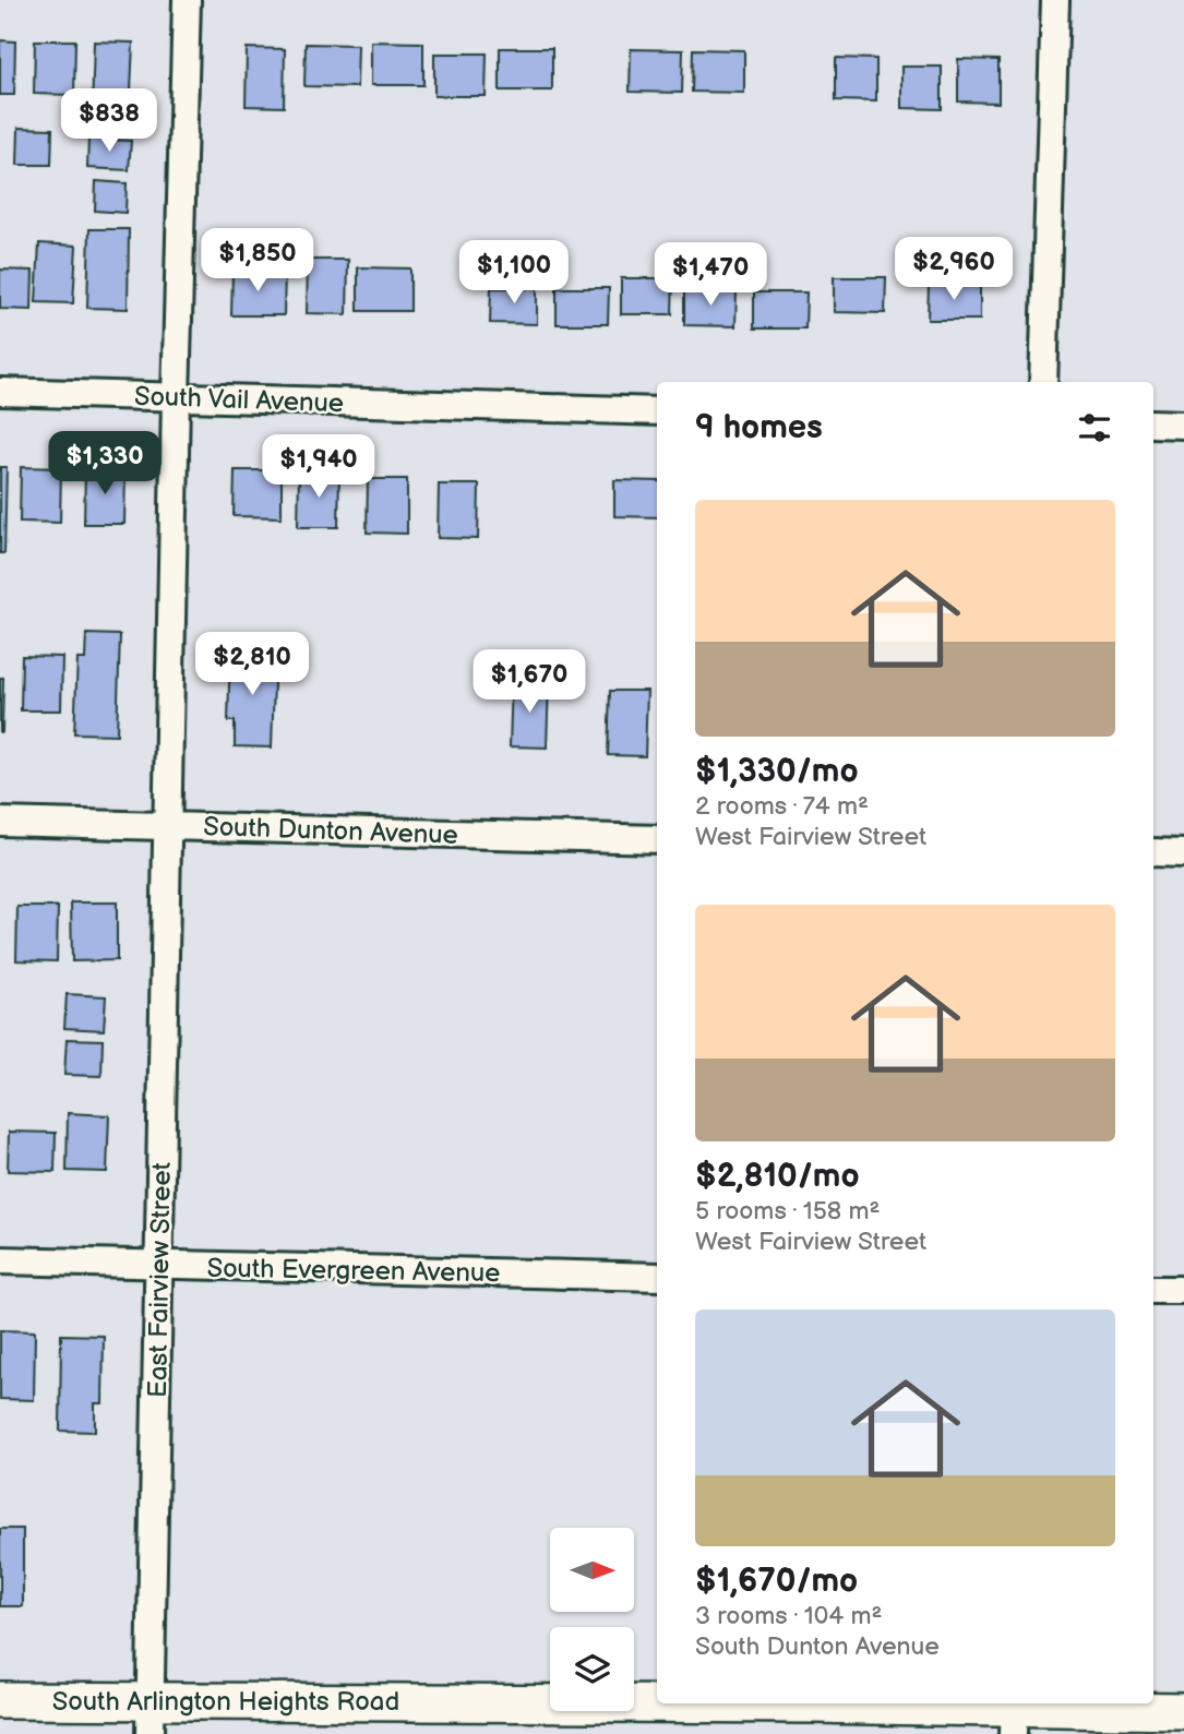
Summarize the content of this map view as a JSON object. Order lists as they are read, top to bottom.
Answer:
{
  "streets": {
    "main road": ["South Arlington Heights Road"],
    "street": [
      "South Vail Avenue",
      "South Dunton Avenue",
      "South Evergreen Avenue",
      "East Fairview Street"
    ]
  },
  "crossings": [
    ["South Vail Avenue", "East Fairview Street"],
    ["South Dunton Avenue", "East Fairview Street"],
    ["South Evergreen Avenue", "East Fairview Street"],
    ["East Fairview Street", "South Arlington Heights Road"]
  ],
  "north": "right",
  "page": {
    "price": [
      "$838",
      "$1,850",
      "$2,960",
      "$1,100",
      "$1,470",
      "$1,330",
      "$1,940",
      "$2,810",
      "$1,670"
    ],
    "heading": "9 homes",
    "list": [
      {
        "name": "$1,330/mo",
        "note": "2 rooms · 74 m² · West Fairview Street"
      },
      {
        "name": "$2,810/mo",
        "note": "5 rooms · 158 m² · West Fairview Street"
      },
      {
        "name": "$1,670/mo",
        "note": "3 rooms · 104 m² · South Dunton Avenue"
      }
    ]
  }
}
